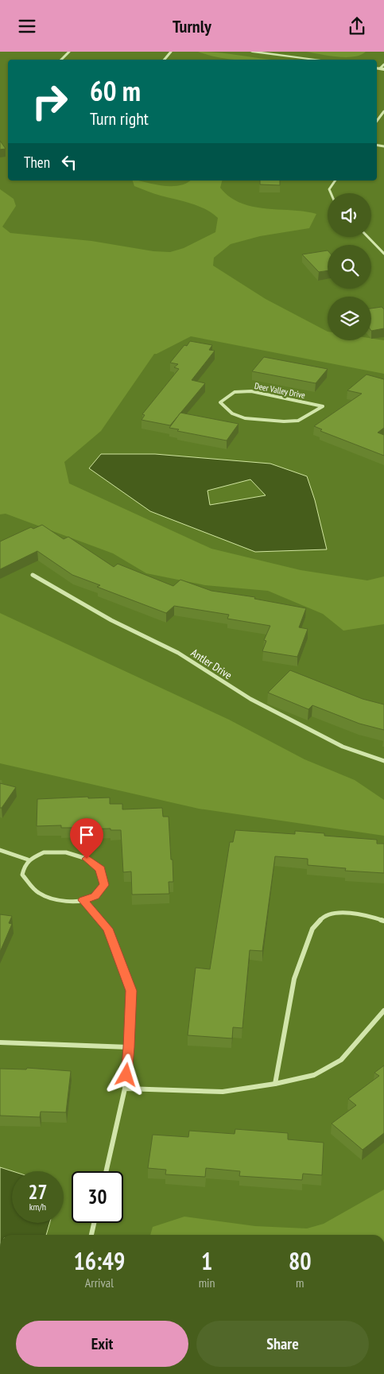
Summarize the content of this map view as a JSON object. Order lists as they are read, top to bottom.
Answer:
{
  "streets": {
    "street": ["Deer Valley Drive", "Antler Drive"]
  },
  "page": {
    "header": "Turnly",
    "turn": ["60 m", "Turn right"],
    "then": "Then",
    "speed": "27 km/h",
    "limit": "30",
    "eta": [
      "16:49",
      "Arrival",
      "1",
      "min",
      "80",
      "m"
    ],
    "buttons": ["Exit", "Share"]
  }
}
